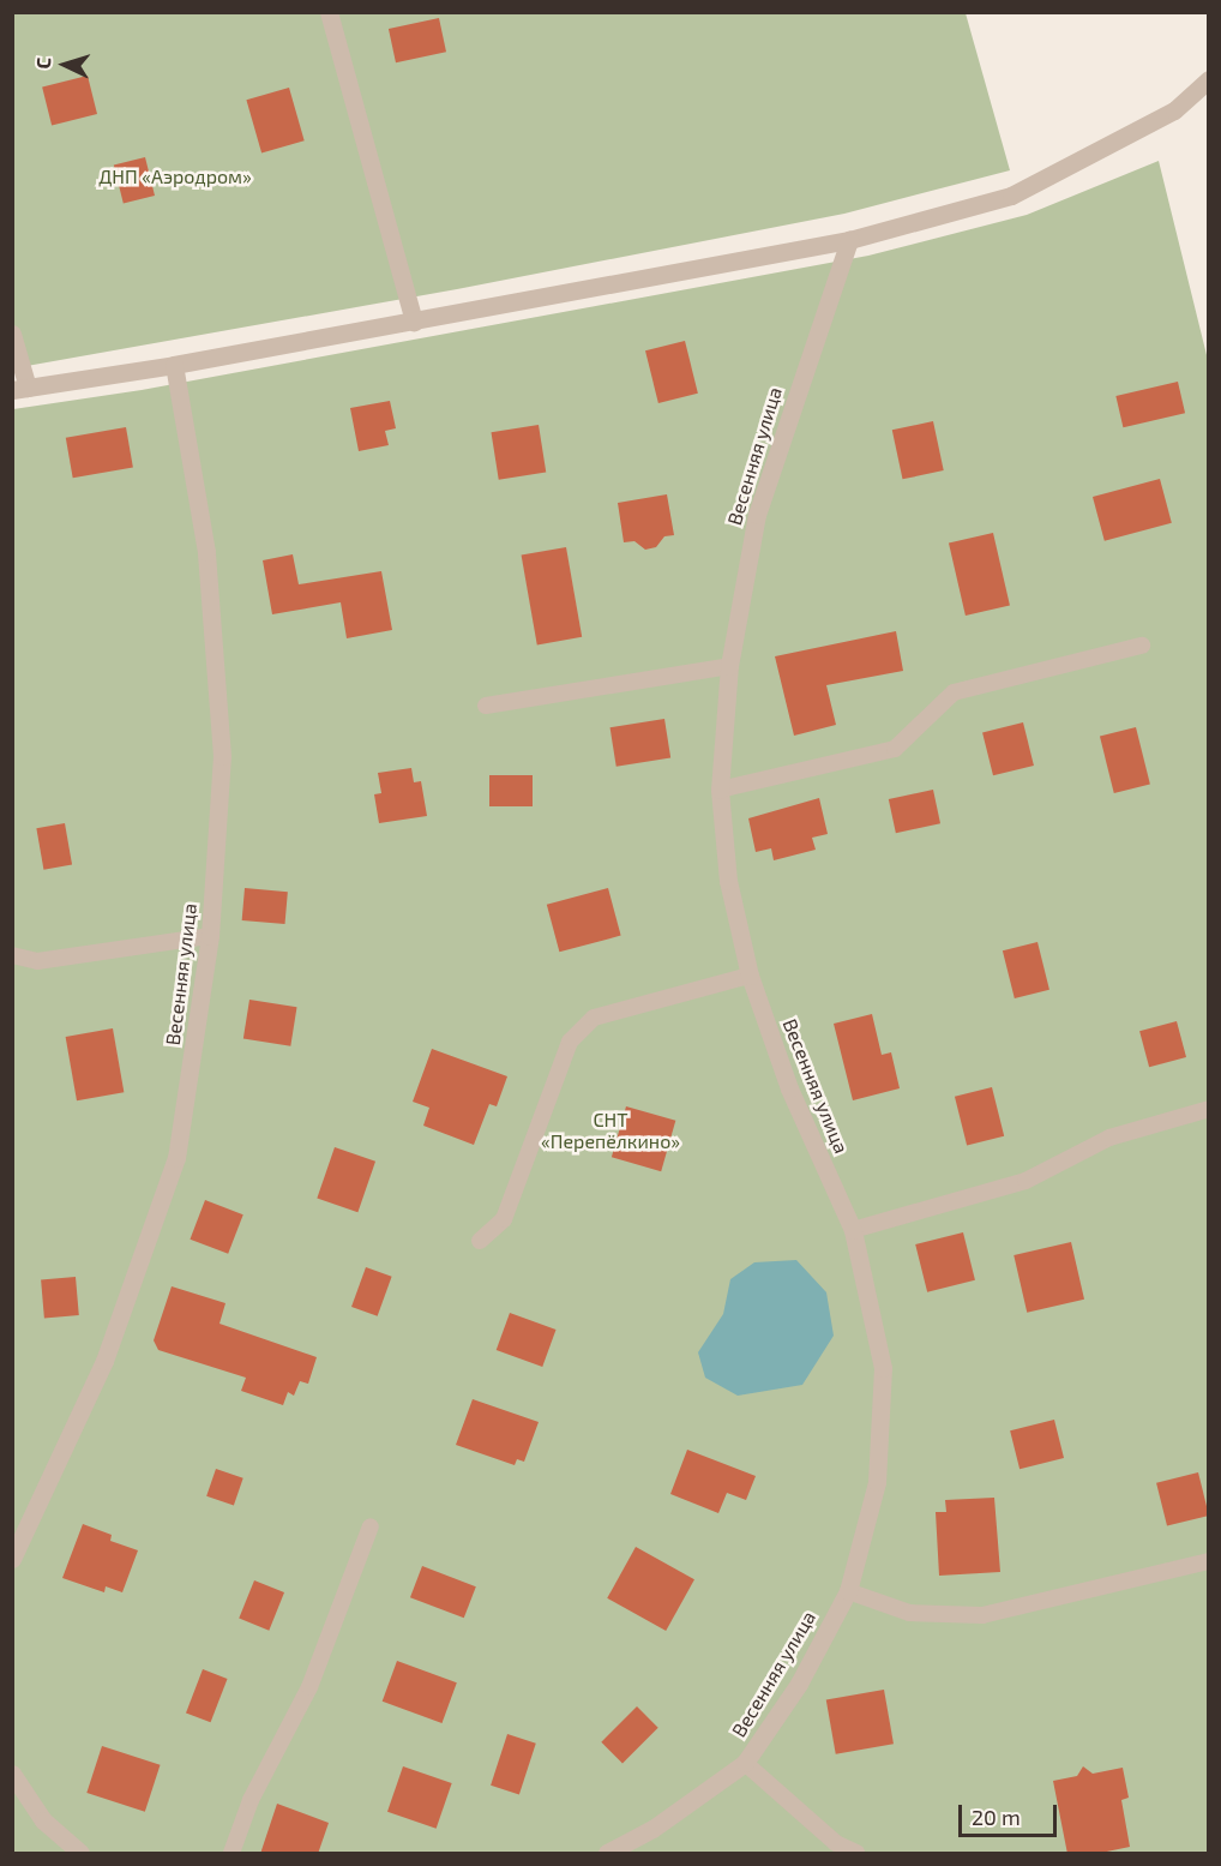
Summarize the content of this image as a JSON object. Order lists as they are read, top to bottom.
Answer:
{
  "streets": {
    "street": ["Весенняя улица"]
  },
  "parks": ["ДНП «Аэродром»", "СНТ «Перепёлкино»"],
  "scale_bar": "20 m",
  "north": "left"
}
